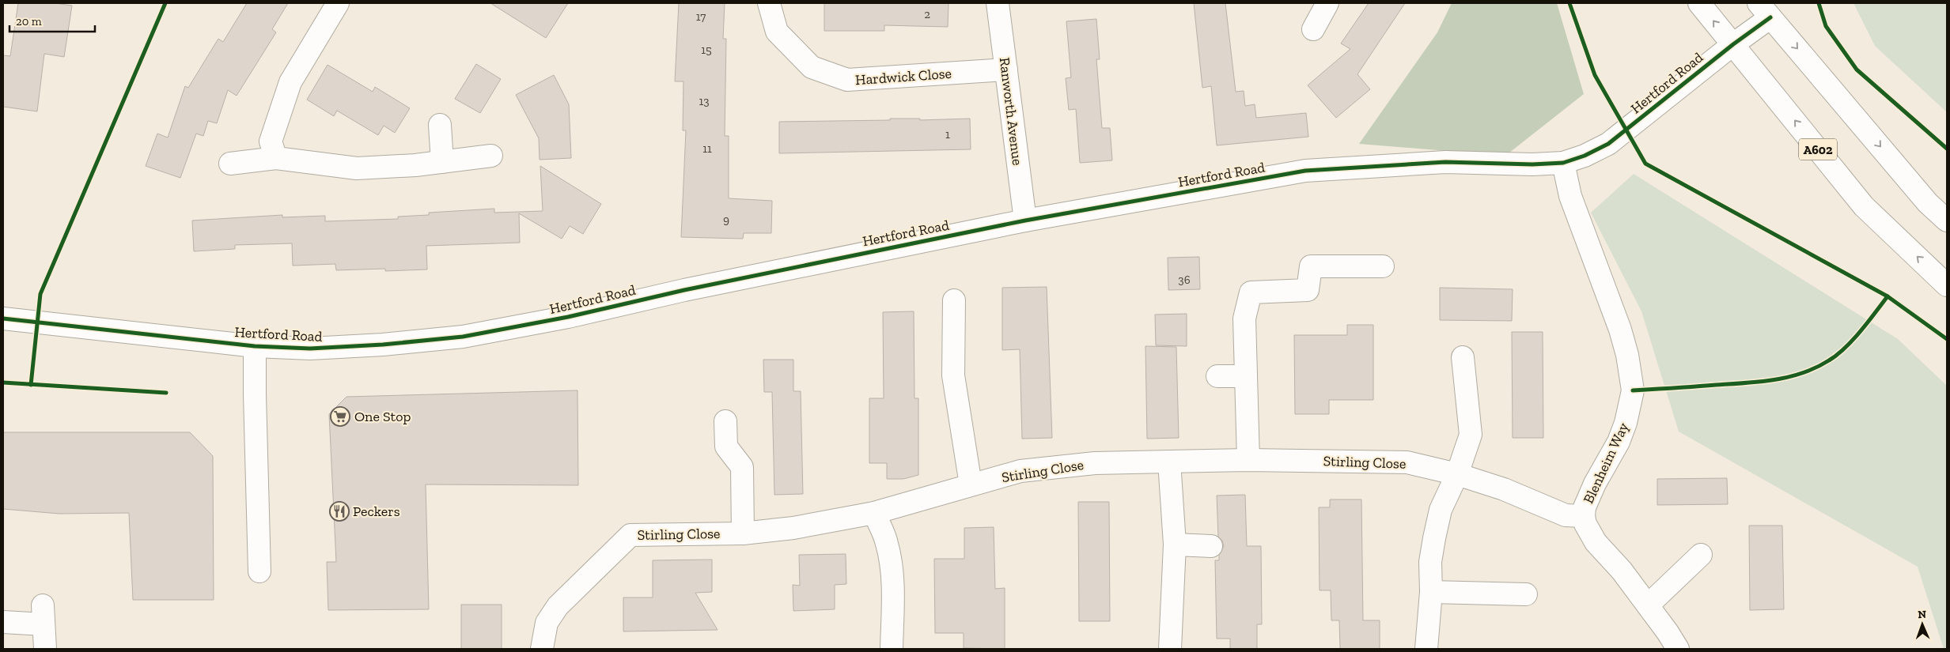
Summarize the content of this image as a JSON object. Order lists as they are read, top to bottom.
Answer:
{
  "streets": {
    "main road": [
      "Hardwick Close",
      "Hertford Road",
      "Ranworth Avenue",
      "A602",
      "Stirling Close",
      "Blenheim Way"
    ]
  },
  "crossings": [
    ["Hardwick Close", "Ranworth Avenue"],
    ["Hertford Road", "Ranworth Avenue"],
    ["Hertford Road", "A602"],
    ["Hertford Road", "Blenheim Way"],
    ["Stirling Close", "Blenheim Way"]
  ],
  "places": {
    "supermarket": ["One Stop"],
    "restaurant": ["Peckers"]
  },
  "house_numbers": [
    "2",
    "17",
    "15",
    "13",
    "1",
    "11",
    "9",
    "36"
  ],
  "scale_bar": "20 m",
  "north": "top"
}
